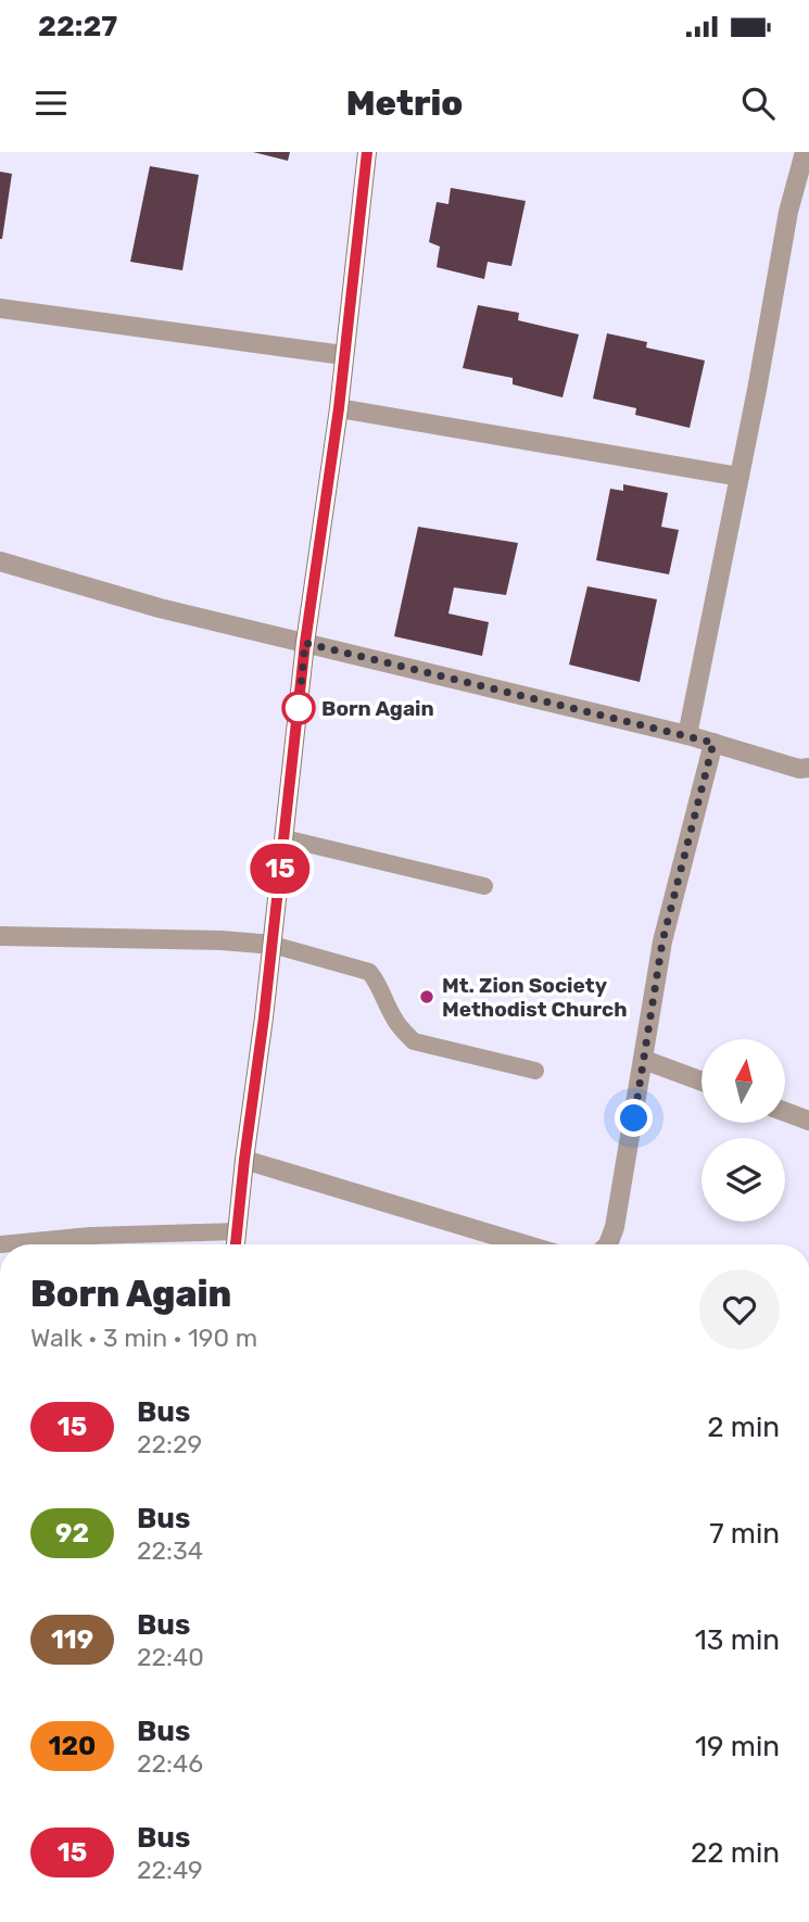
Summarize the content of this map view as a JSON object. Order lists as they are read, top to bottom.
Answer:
{
  "places": ["Born Again", "Mt. Zion Society Methodist Church"],
  "lines": ["bus line 15"],
  "north": "top",
  "page": {
    "status": "22:27",
    "header": "Metrio",
    "on_map": "15",
    "heading": ["Born Again", "Walk · 3 min · 190 m"],
    "list": [
      {
        "mark": "15",
        "name": "Bus",
        "note": "22:29",
        "value": "2 min"
      },
      {
        "mark": "92",
        "name": "Bus",
        "note": "22:34",
        "value": "7 min"
      },
      {
        "mark": "119",
        "name": "Bus",
        "note": "22:40",
        "value": "13 min"
      },
      {
        "mark": "120",
        "name": "Bus",
        "note": "22:46",
        "value": "19 min"
      },
      {
        "mark": "15",
        "name": "Bus",
        "note": "22:49",
        "value": "22 min"
      }
    ]
  }
}
